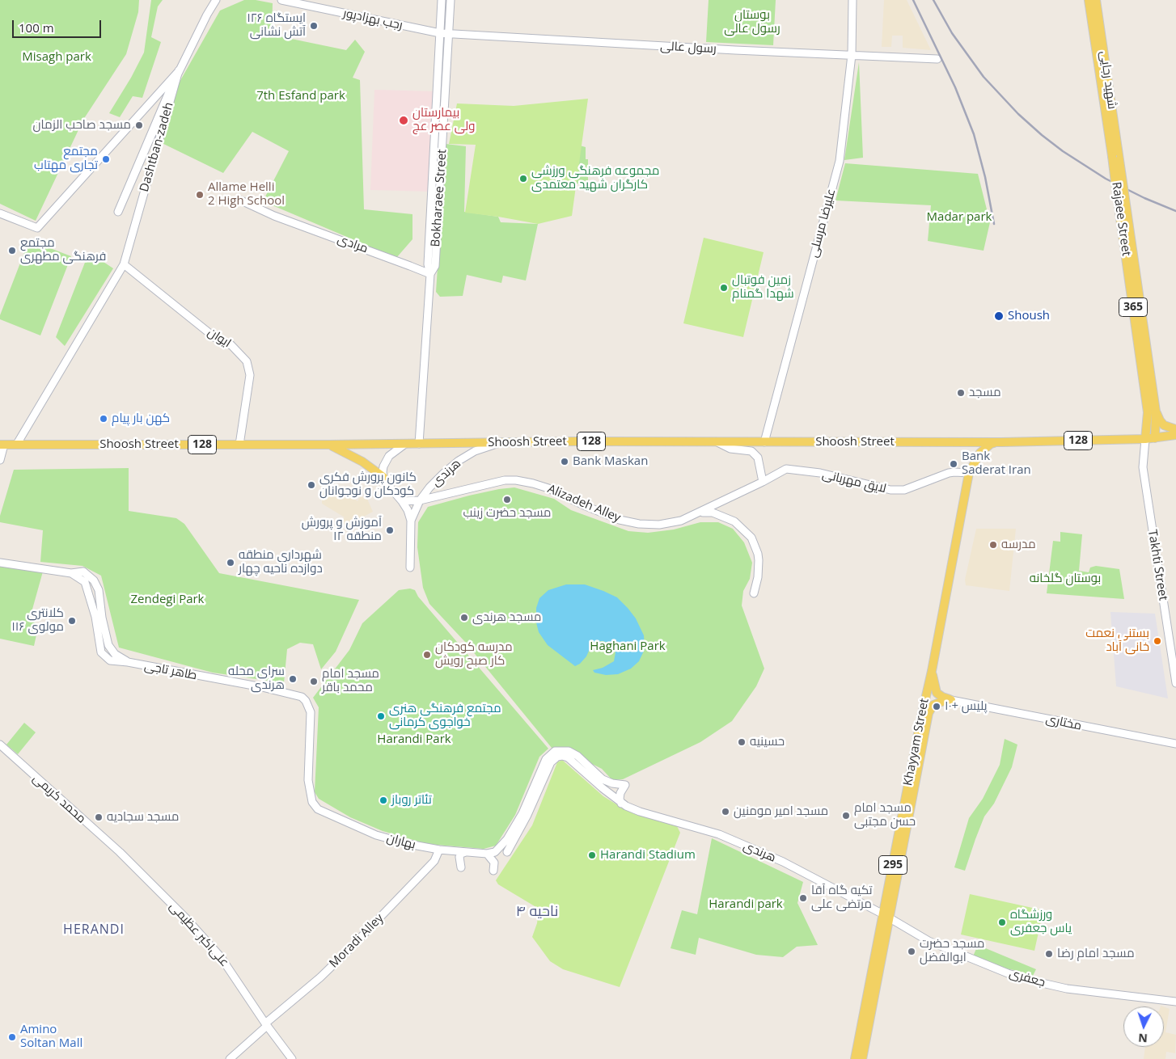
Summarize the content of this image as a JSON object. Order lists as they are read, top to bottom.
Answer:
{
  "streets": {
    "main road": [
      "شهید رجایی",
      "Rajaee Street",
      "365",
      "128",
      "Shoosh Street",
      "Khayyam Street",
      "295"
    ],
    "street": [
      "رجب بهزادپور",
      "رسول عالی",
      "Dashtban-zadeh",
      "Bokharaee Street",
      "علیرضا مرسلی",
      "مرادی",
      "ایوان",
      "هرندی",
      "لایق مهربانی",
      "Alizadeh Alley",
      "Takhti Street",
      "طاهر تاجی",
      "مختاری",
      "محمد کریمی",
      "بهاران",
      "علی‌اکبر عظیمی",
      "Moradi Alley",
      "جعفری"
    ]
  },
  "crossings": [
    ["رجب بهزادپور", "رسول عالی"],
    ["رجب بهزادپور", "Bokharaee Street"],
    ["رسول عالی", "Bokharaee Street"],
    ["رسول عالی", "علیرضا مرسلی"],
    ["شهید رجایی", "Rajaee Street"],
    ["Dashtban-zadeh", "ایوان"],
    ["Dashtban-zadeh", "Shoosh Street"],
    ["Bokharaee Street", "مرادی"],
    ["Bokharaee Street", "Shoosh Street"],
    ["Rajaee Street", "365"],
    ["Rajaee Street", "Shoosh Street"],
    ["Rajaee Street", "Takhti Street"],
    ["علیرضا مرسلی", "Shoosh Street"],
    ["365", "Shoosh Street"],
    ["ایوان", "Shoosh Street"],
    ["Shoosh Street", "هرندی"],
    ["Shoosh Street", "Takhti Street"],
    ["Shoosh Street", "295"],
    ["هرندی", "Alizadeh Alley"],
    ["هرندی", "Khayyam Street"],
    ["هرندی", "جعفری"],
    ["لایق مهربانی", "Alizadeh Alley"],
    ["لایق مهربانی", "Khayyam Street"],
    ["لایق مهربانی", "295"],
    ["طاهر تاجی", "بهاران"],
    ["مختاری", "Khayyam Street"],
    ["مختاری", "295"],
    ["Khayyam Street", "295"],
    ["Khayyam Street", "جعفری"],
    ["محمد کریمی", "علی‌اکبر عظیمی"],
    ["بهاران", "Moradi Alley"],
    ["علی‌اکبر عظیمی", "Moradi Alley"]
  ],
  "districts": ["ناحیه ۴", "HERANDI"],
  "parks": [
    "بوستان رسول عالی",
    "Misagh park",
    "7th Esfand park",
    "Madar park",
    "بوستان گلخانه",
    "Zendegi Park",
    "Haghani Park",
    "Harandi Park",
    "Harandi park"
  ],
  "places": [
    "ایستگاه ۱۲۶ آتش نشانی",
    "بیمارستان ولی عصر عج",
    "مسجد صاحب الزمان",
    "مجتمع تجاری مهتاب",
    "مجموعه فرهنگی ورزشی کارگران شهید معتمدی",
    "Allame Helli 2 High School",
    "مجتمع فرهنگی مطهری",
    "زمین فوتبال شهدا گمنام",
    "Shoush",
    "مسجد",
    "کهن بار پیام",
    "Bank Maskan",
    "Bank Saderat Iran",
    "کانون پرورش فکری کودکان و نوجوانان",
    "مسجد حضرت زینب",
    "آموزش و پرورش منطقه ۱۲",
    "مدرسه",
    "شهرداری منطقه دوازده ناحیه چهار",
    "مسجد هرندی",
    "کلانتری ۱۱۶ مولوی",
    "بستنی نعمت خانی آباد",
    "مدرسه کودکان کار صبح رویش",
    "سرای محله هرندی",
    "مسجد امام محمد باقر",
    "پلیس +۱۰",
    "مجتمع فرهنگی هنری خواجوی كرمانی",
    "حسینیه",
    "تئاتر روباز",
    "مسجد امیر مومنین",
    "مسجد امام حسن مجتبی",
    "مسجد سجادیه",
    "Harandi Stadium",
    "تکیه گاه آقا مرتضی علی",
    "ورزشگاه یاس جعفری",
    "مسجد حضرت ابوالفضل",
    "مسجد امام رضا",
    "Amino Soltan Mall"
  ],
  "scale_bar": "100 m",
  "north": "bottom"
}
